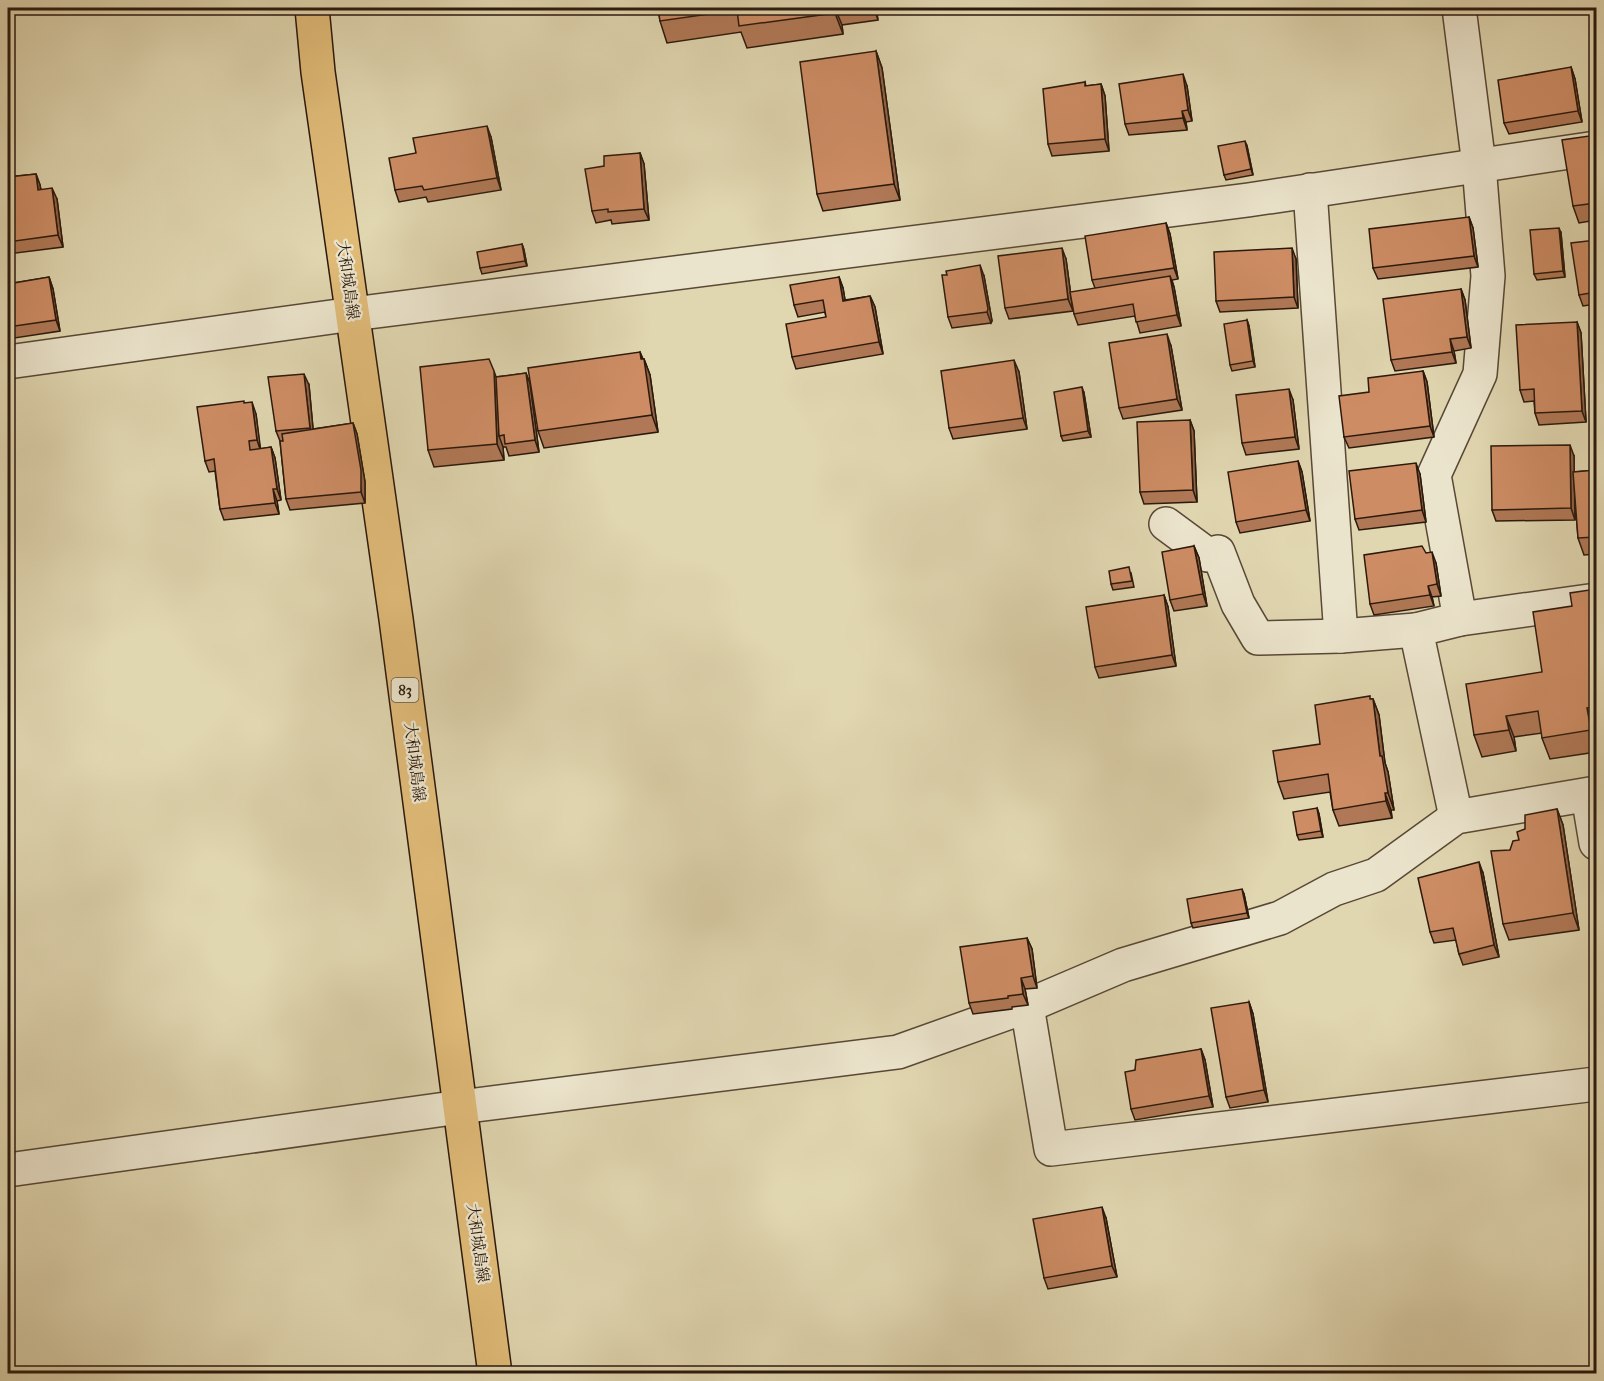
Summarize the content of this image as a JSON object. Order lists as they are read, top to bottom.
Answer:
{
  "streets": {
    "main road": ["大和城島線", "83"]
  }
}
